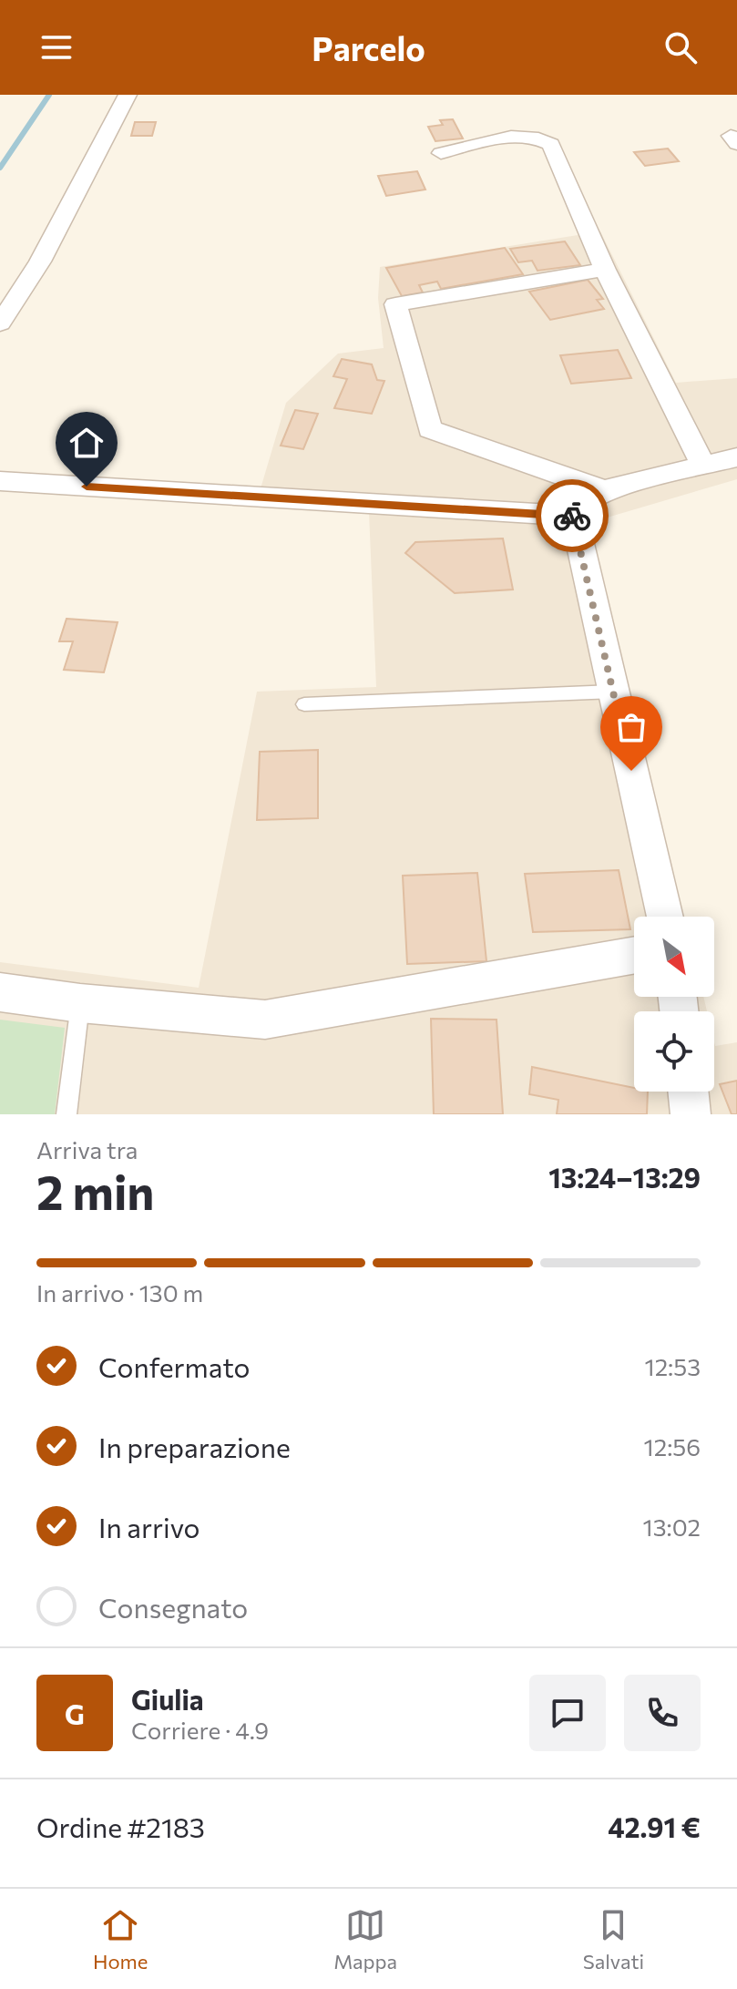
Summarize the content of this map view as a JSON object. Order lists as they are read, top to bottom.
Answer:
{
  "north": "bottom right",
  "page": {
    "header": "Parcelo",
    "heading": ["2 min", "Arriva tra", "13:24–13:29"],
    "panel": [
      "Giulia",
      "Corriere · 4.9",
      "Ordine #2183",
      "42.91 €"
    ],
    "bar": "In arrivo · 130 m",
    "list": [
      ["Confermato", "12:53"],
      ["In preparazione", "12:56"],
      ["In arrivo", "13:02"],
      "Consegnato"
    ],
    "round": "G",
    "tabs": ["Home", "Mappa", "Salvati"]
  }
}
